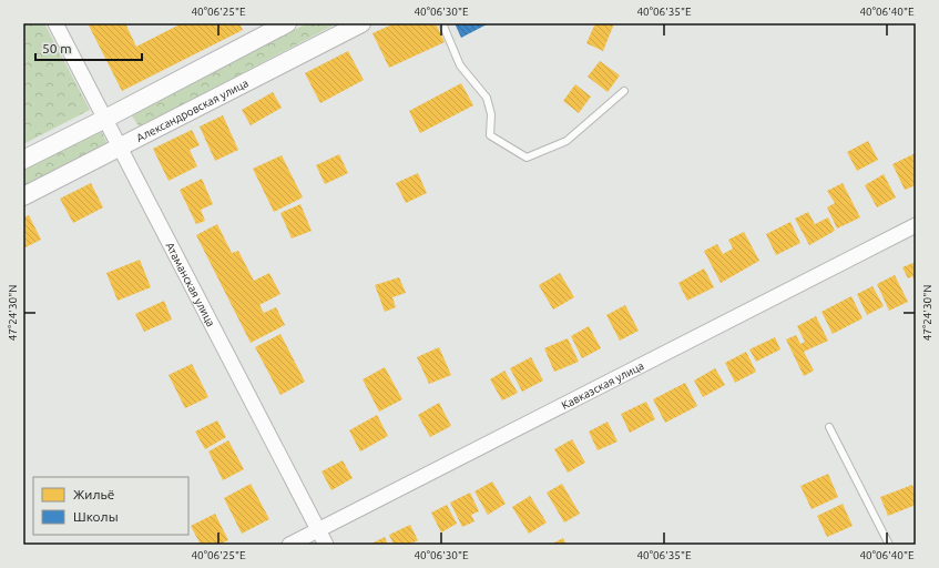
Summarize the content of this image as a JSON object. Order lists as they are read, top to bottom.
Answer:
{
  "streets": {
    "street": ["Александровская улица", "Атаманская улица", "Кавказская улица"]
  },
  "crossings": [
    ["Александровская улица", "Атаманская улица"],
    ["Атаманская улица", "Кавказская улица"]
  ],
  "legend": ["Жильё", "Школы"],
  "scale_bar": "50 m",
  "coordinates": [
    "40°06'25\"E",
    "40°06'30\"E",
    "40°06'35\"E",
    "40°06'40\"E",
    "47°24'30\"N"
  ]
}
